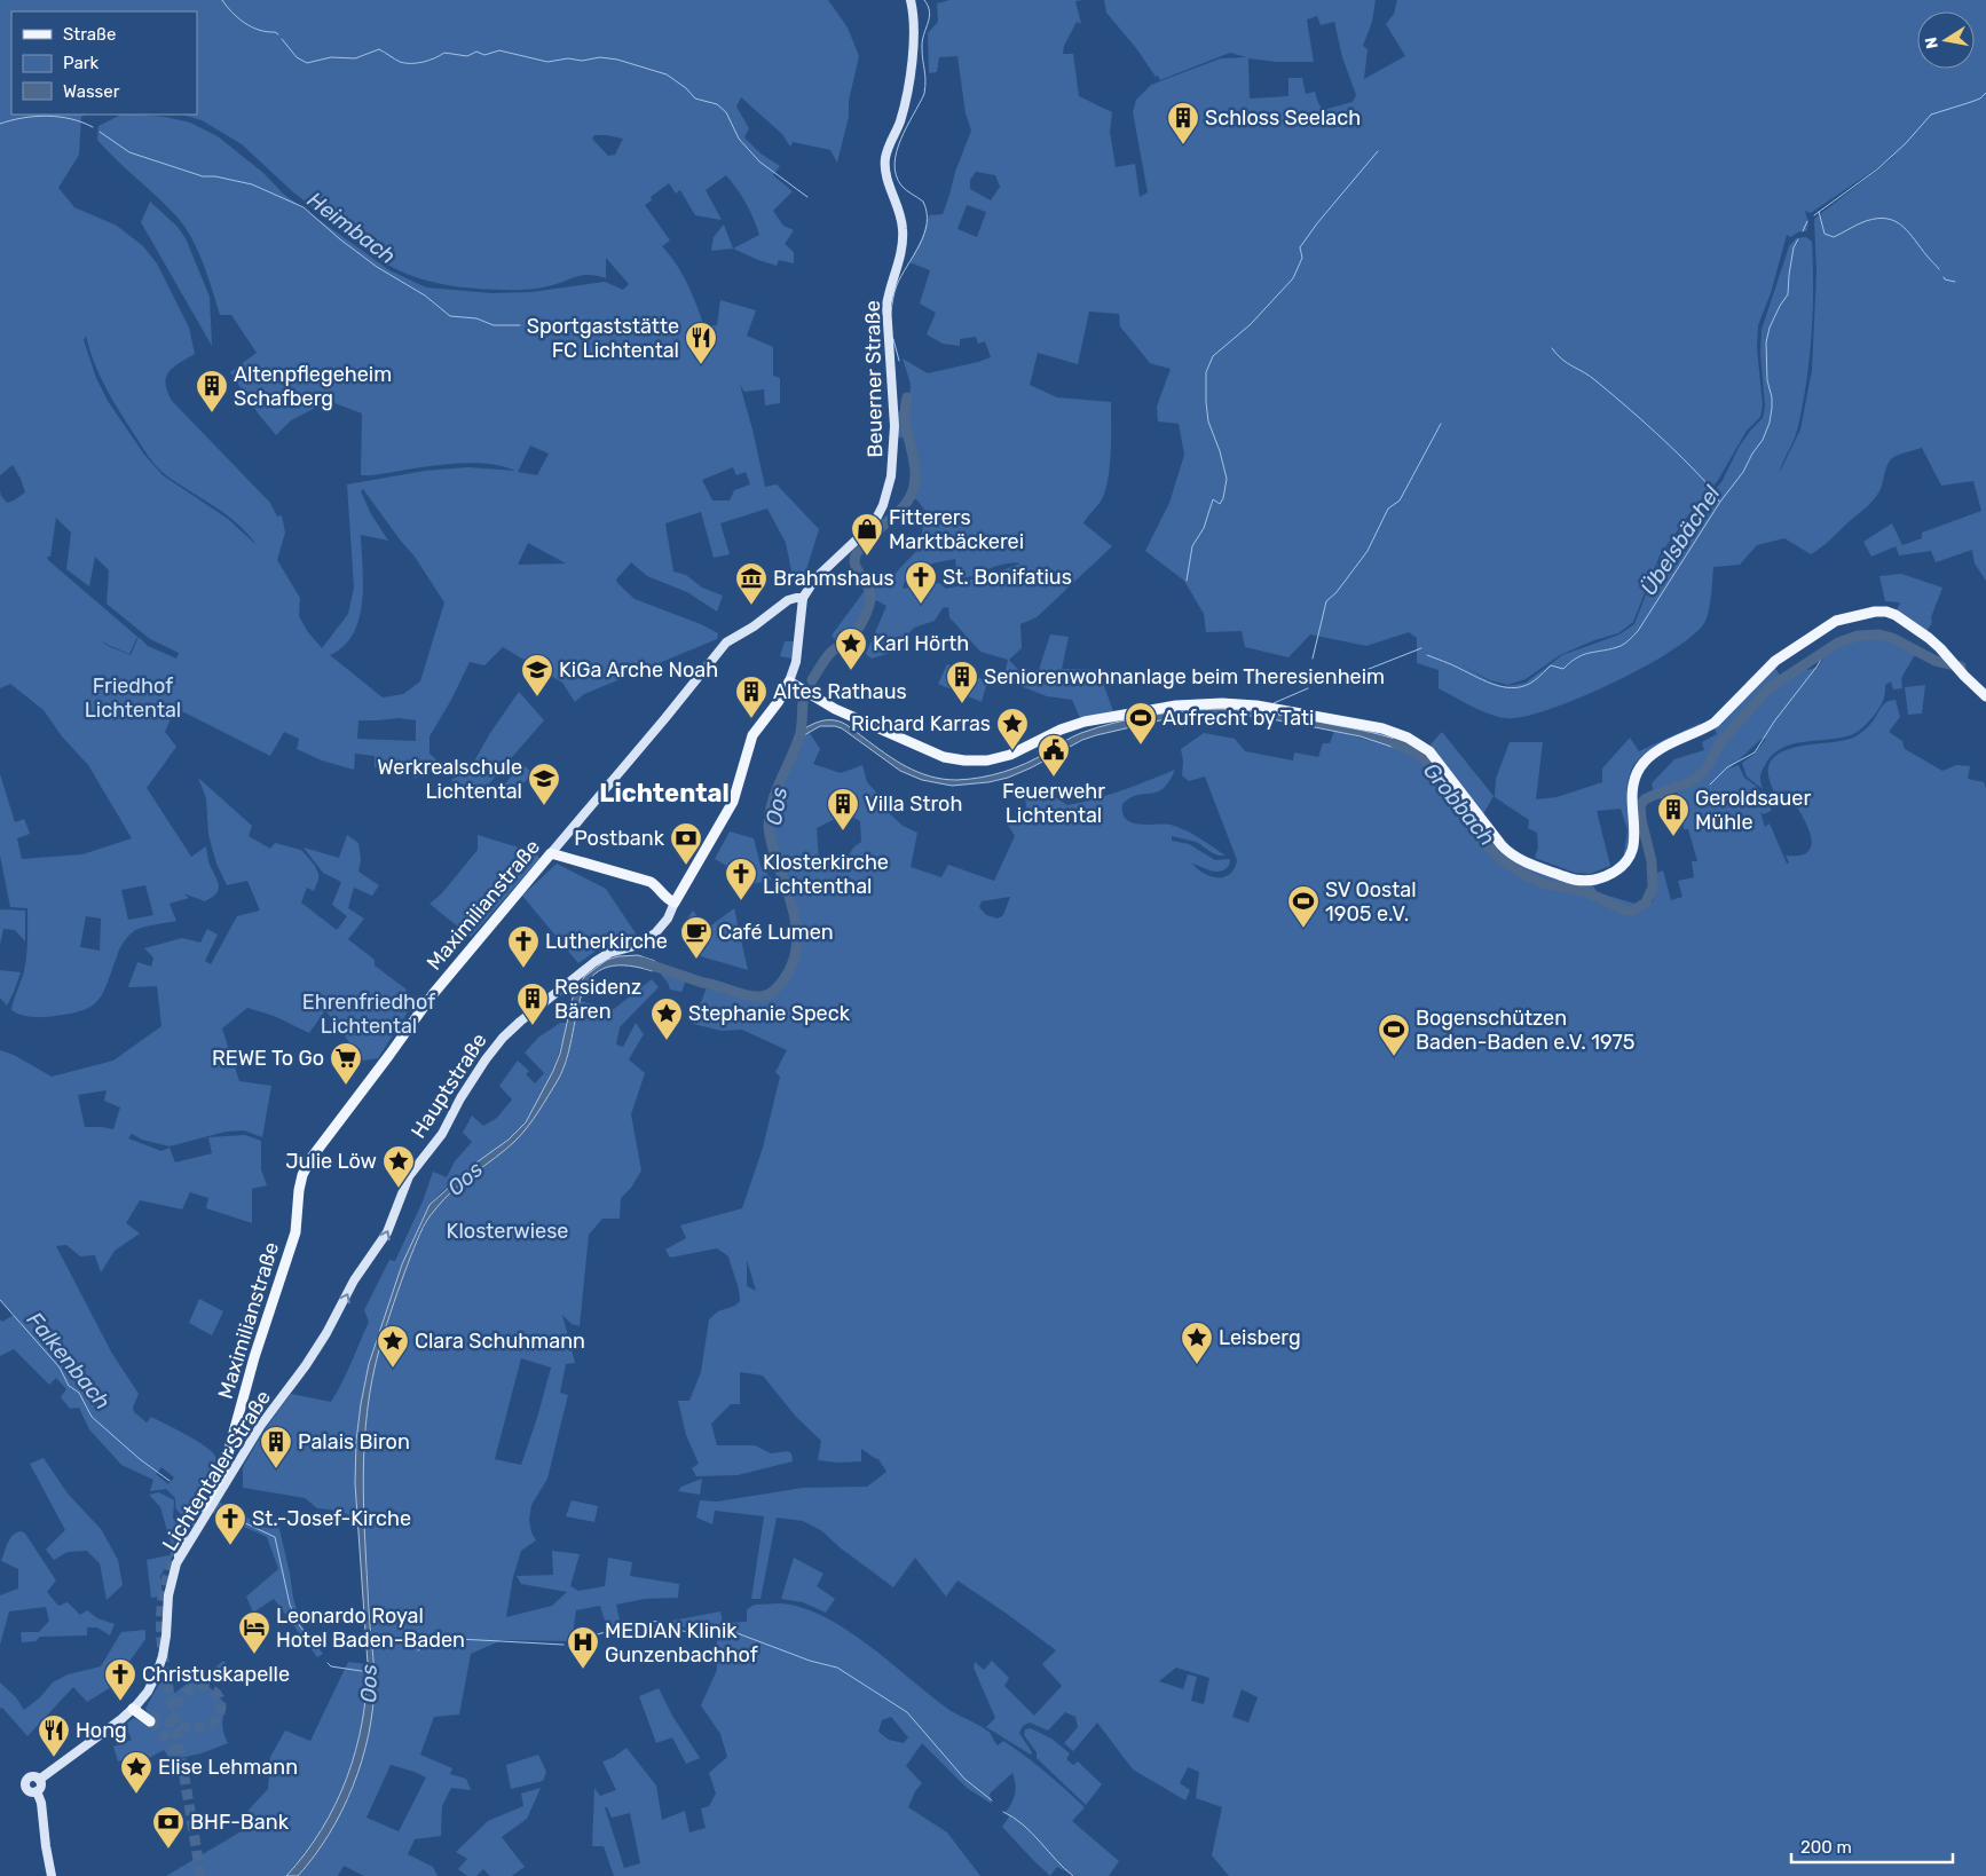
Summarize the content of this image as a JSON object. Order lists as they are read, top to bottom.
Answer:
{
  "streets": {
    "main road": [
      "Beuerner Straße",
      "Maximilianstraße",
      "Hauptstraße",
      "Lichtentaler Straße"
    ]
  },
  "crossings": [
    ["Beuerner Straße", "Maximilianstraße"],
    ["Beuerner Straße", "Hauptstraße"],
    ["Maximilianstraße", "Hauptstraße"],
    ["Maximilianstraße", "Lichtentaler Straße"],
    ["Hauptstraße", "Lichtentaler Straße"]
  ],
  "one_way": ["Hauptstraße", "Lichtentaler Straße"],
  "districts": ["Lichtental"],
  "water": [
    "Heimbach",
    "Übelsbächel",
    "Grobbach",
    "Oos",
    "Falkenbach"
  ],
  "parks": ["Friedhof Lichtental", "Ehrenfriedhof Lichtental", "Klosterwiese"],
  "places": {
    "building": [
      "Schloss Seelach",
      "Altenpflegeheim Schafberg",
      "Seniorenwohnanlage beim Theresienheim",
      "Altes Rathaus",
      "Villa Stroh",
      "Geroldsauer Mühle",
      "Residenz Bären",
      "Palais Biron"
    ],
    "restaurant": ["Sportgaststätte FC Lichtental", "Hong"],
    "shop": ["Fitterers Marktbäckerei"],
    "church": [
      "St. Bonifatius",
      "Klosterkirche Lichtenthal",
      "Lutherkirche",
      "St.-Josef-Kirche",
      "Christuskapelle"
    ],
    "museum": ["Brahmshaus"],
    "place": [
      "Karl Hörth",
      "Richard Karras",
      "Stephanie Speck",
      "Julie Löw",
      "Leisberg",
      "Clara Schuhmann",
      "Elise Lehmann"
    ],
    "school or university": ["KiGa Arche Noah", "Werkrealschule Lichtental"],
    "sports": ["Aufrecht by Tati", "SV Oostal 1905 e.V.", "Bogenschützen Baden-Baden e.V. 1975"],
    "public building": ["Feuerwehr Lichtental"],
    "bank": ["Postbank", "BHF-Bank"],
    "cafe": ["Café Lumen"],
    "supermarket": ["REWE To Go"],
    "hotel": ["Leonardo Royal Hotel Baden-Baden"],
    "hospital": ["MEDIAN Klinik Gunzenbachhof"]
  },
  "legend": ["Straße", "Park", "Wasser"],
  "scale_bar": "200 m",
  "north": "left"
}
